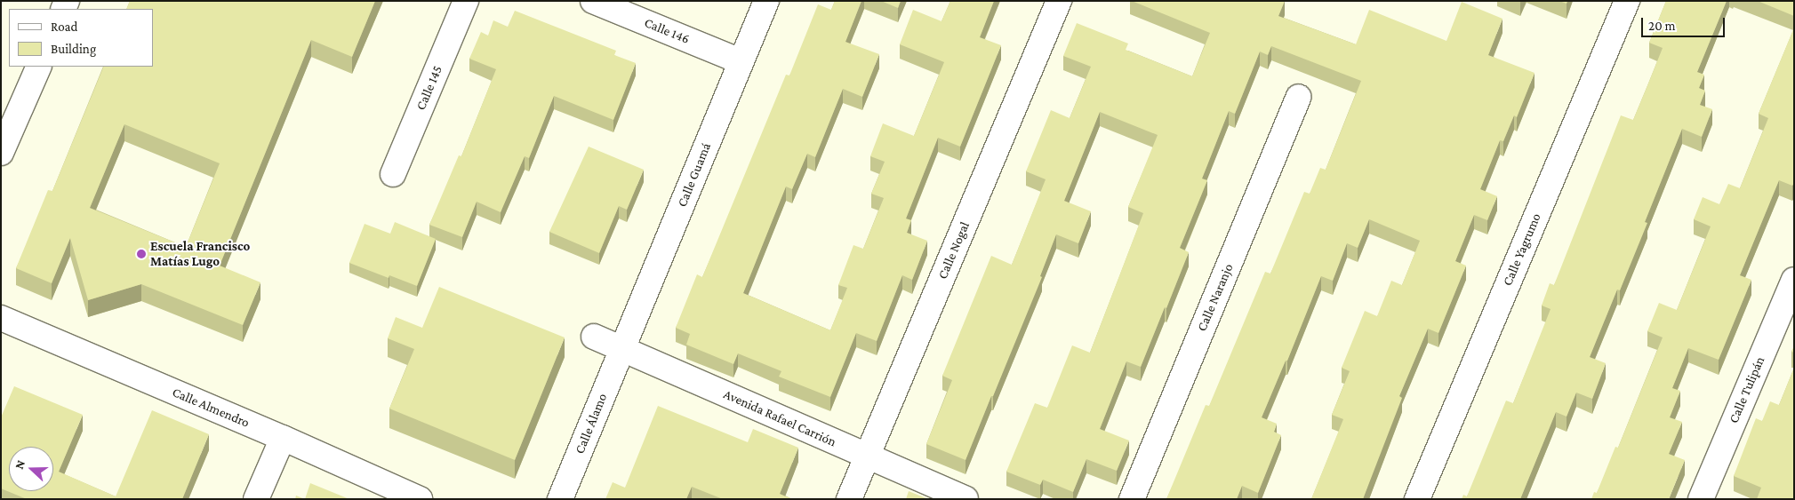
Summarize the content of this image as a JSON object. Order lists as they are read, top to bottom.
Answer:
{
  "streets": {
    "street": [
      "Calle 146",
      "Calle 145",
      "Calle Guamá",
      "Calle Yagrumo",
      "Calle Nogal",
      "Calle Naranjo",
      "Calle Tulipán",
      "Calle Almendro",
      "Avenida Rafael Carrión",
      "Calle Álamo"
    ]
  },
  "crossings": [
    ["Calle 146", "Calle Guamá"],
    ["Calle Guamá", "Avenida Rafael Carrión"],
    ["Calle Guamá", "Calle Álamo"],
    ["Calle Nogal", "Avenida Rafael Carrión"],
    ["Avenida Rafael Carrión", "Calle Álamo"]
  ],
  "places": ["Escuela Francisco Matías Lugo"],
  "legend": ["Road", "Building"],
  "scale_bar": "20 m",
  "north": "left"
}
